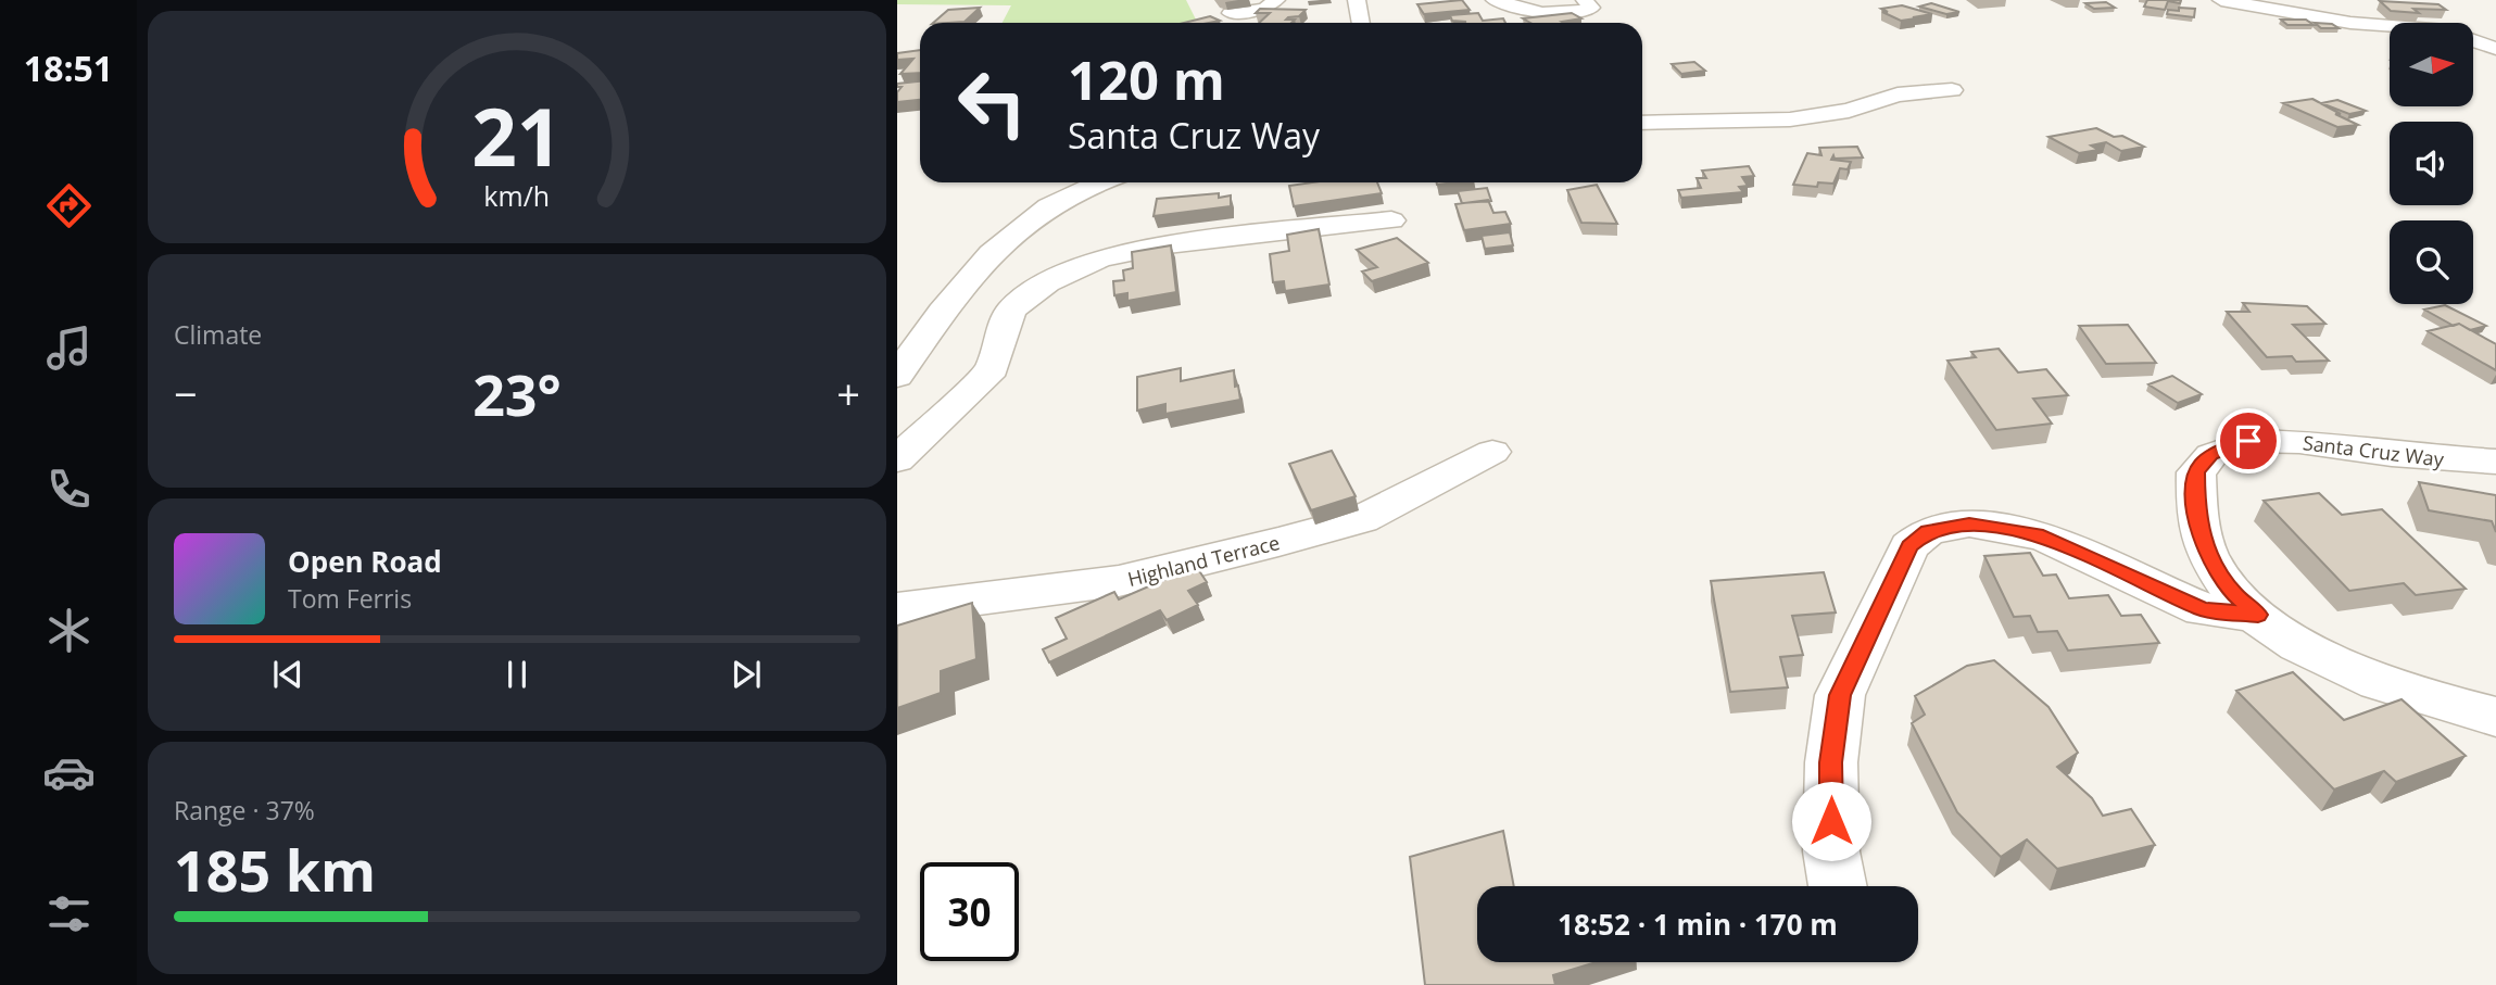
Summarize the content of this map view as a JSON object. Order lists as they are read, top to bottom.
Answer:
{
  "streets": {
    "street": ["Santa Cruz Way", "Highland Terrace"]
  },
  "north": "right",
  "page": {
    "tabs": "18:51",
    "turn": ["120 m", "Santa Cruz Way"],
    "tile": [
      "Climate",
      ["Range · 37%", "185 km"]
    ],
    "heat": ["−", "23°", "+"],
    "song": ["Open Road", "Tom Ferris"],
    "limit": "30",
    "trip": "18:52 · 1 min · 170 m",
    "gauge": ["21", "km/h"]
  }
}
